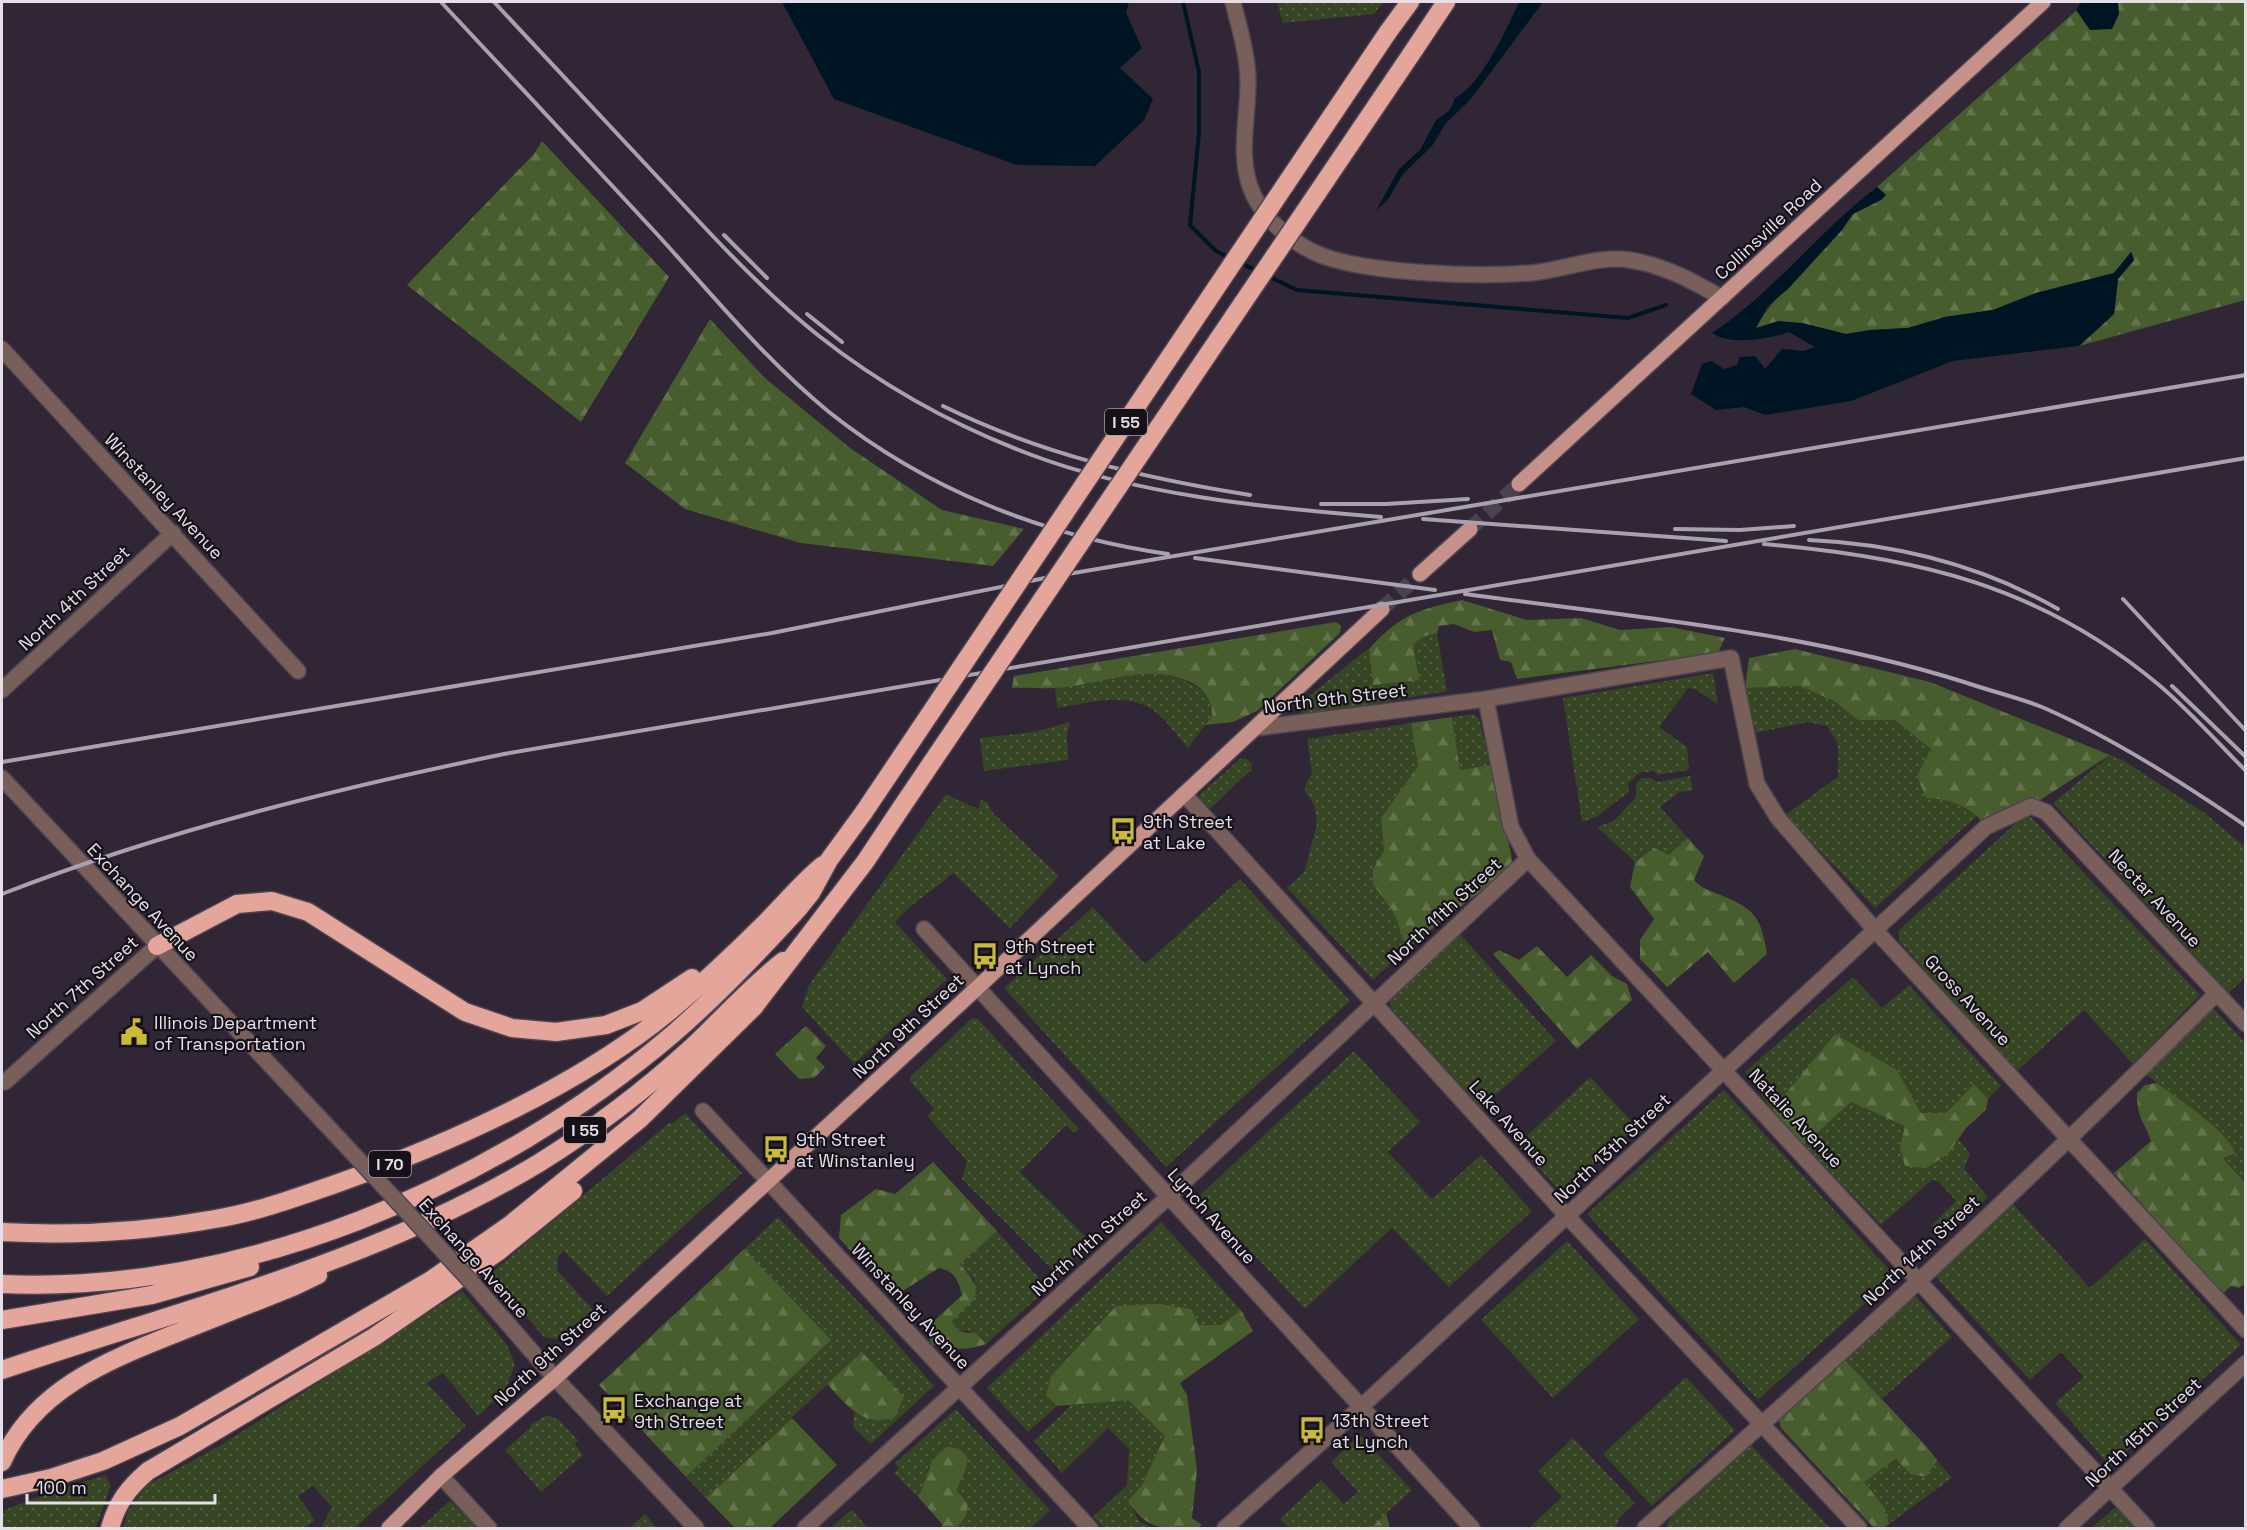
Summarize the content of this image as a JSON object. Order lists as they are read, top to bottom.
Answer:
{
  "streets": {
    "highway": ["I 55", "I 70"],
    "main road": ["Collinsville Road", "North 9th Street"],
    "street": [
      "Winstanley Avenue",
      "North 4th Street",
      "Nectar Avenue",
      "Exchange Avenue",
      "North 11th Street",
      "North 7th Street",
      "Gross Avenue",
      "Natalie Avenue",
      "Lake Avenue",
      "North 13th Street",
      "Lynch Avenue",
      "North 14th Street",
      "North 15th Street"
    ]
  },
  "crossings": [
    ["I 55", "I 70"],
    ["Winstanley Avenue", "North 4th Street"],
    ["Winstanley Avenue", "North 9th Street"],
    ["Winstanley Avenue", "North 11th Street"],
    ["North 9th Street", "Exchange Avenue"],
    ["North 9th Street", "Gross Avenue"],
    ["North 9th Street", "Natalie Avenue"],
    ["North 9th Street", "Lake Avenue"],
    ["North 9th Street", "Lynch Avenue"],
    ["Nectar Avenue", "North 13th Street"],
    ["Nectar Avenue", "North 14th Street"],
    ["Exchange Avenue", "North 7th Street"],
    ["North 11th Street", "Natalie Avenue"],
    ["North 11th Street", "Lake Avenue"],
    ["North 11th Street", "Lynch Avenue"],
    ["Gross Avenue", "North 13th Street"],
    ["Gross Avenue", "North 14th Street"],
    ["Natalie Avenue", "North 13th Street"],
    ["Natalie Avenue", "North 14th Street"],
    ["Natalie Avenue", "North 15th Street"],
    ["Lake Avenue", "North 13th Street"],
    ["Lake Avenue", "North 14th Street"],
    ["North 13th Street", "Lynch Avenue"]
  ],
  "places": {
    "bus stop": [
      "9th Street at Lake",
      "9th Street at Lynch",
      "9th Street at Winstanley",
      "Exchange at 9th Street",
      "13th Street at Lynch"
    ],
    "public building": ["Illinois Department of Transportation"]
  },
  "scale_bar": "100 m"
}
